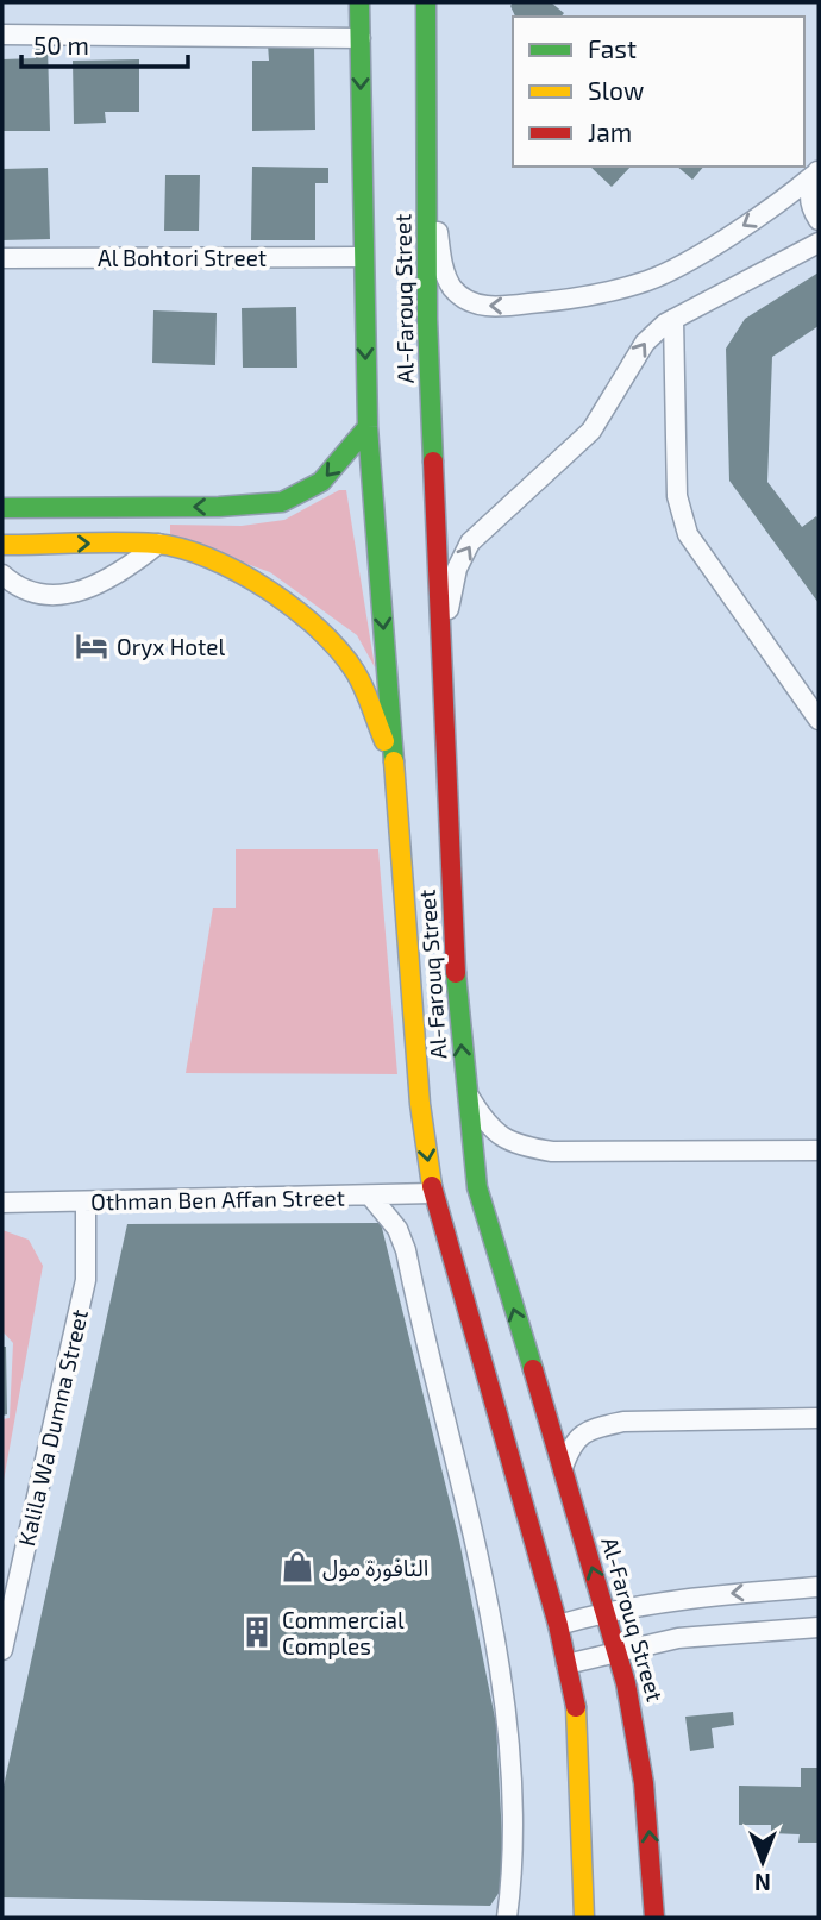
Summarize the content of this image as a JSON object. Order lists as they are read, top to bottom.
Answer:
{
  "streets": {
    "main road": ["Al-Farouq Street"],
    "street": ["Al Bohtori Street", "Othman Ben Affan Street", "Kalila Wa Dumna Street"]
  },
  "crossings": [
    ["Al Bohtori Street", "Al-Farouq Street"],
    ["Al-Farouq Street", "Othman Ben Affan Street"],
    ["Othman Ben Affan Street", "Kalila Wa Dumna Street"]
  ],
  "places": {
    "hotel": ["Oryx Hotel"],
    "shop": ["النافورة مول"],
    "building": ["Commercial Comples"]
  },
  "legend": ["Fast", "Slow", "Jam"],
  "scale_bar": "50 m",
  "north": "bottom"
}
